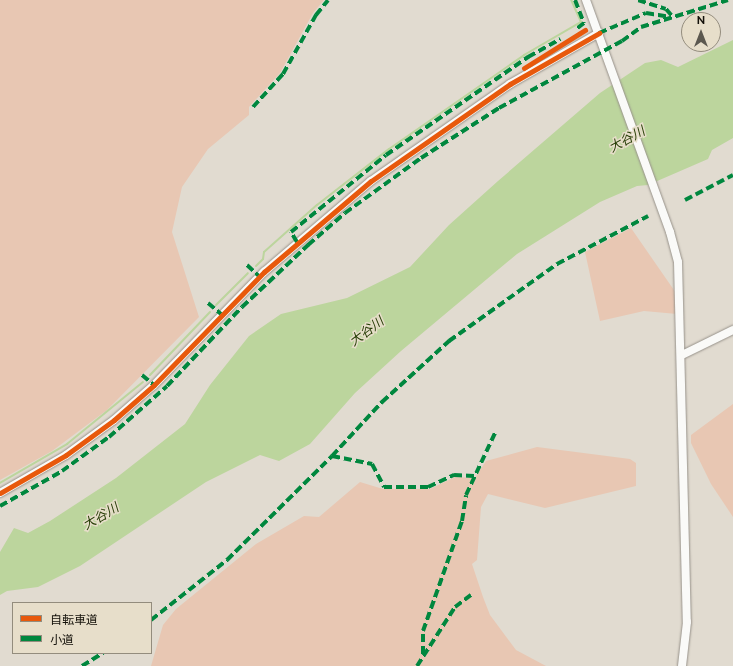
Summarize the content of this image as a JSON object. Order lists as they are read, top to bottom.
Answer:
{
  "water": ["大谷川"],
  "legend": ["自転車道", "小道"],
  "north": "top"
}
